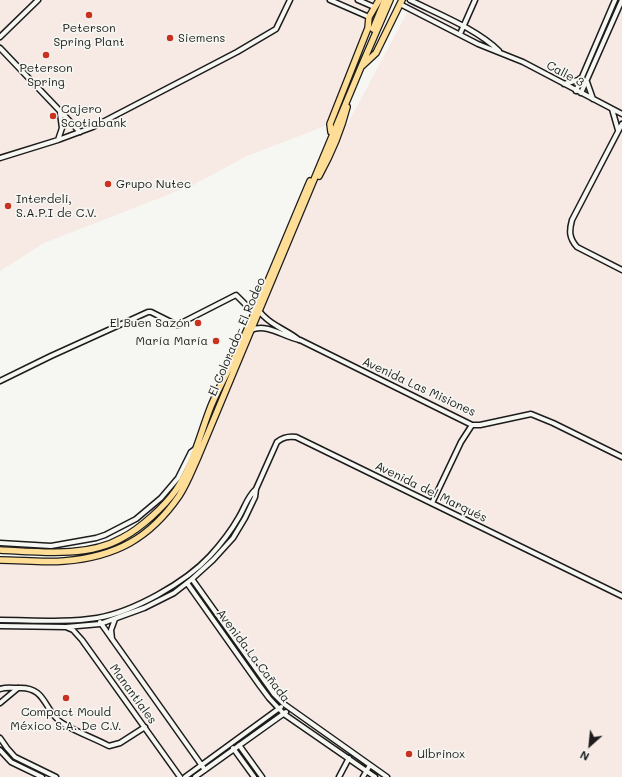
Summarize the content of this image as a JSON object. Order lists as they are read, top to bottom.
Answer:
{
  "streets": {
    "main road": ["El Colorado- El Rodeo"],
    "street": [
      "Calle 3",
      "Avenida Las Misiones",
      "Avenida del Marqués",
      "Avenida La Cañada",
      "Manantiales"
    ]
  },
  "crossings": [
    ["El Colorado- El Rodeo", "Avenida Las Misiones"],
    ["Avenida del Marqués", "Avenida La Cañada"],
    ["Avenida del Marqués", "Manantiales"]
  ],
  "places": [
    "Peterson Spring Plant",
    "Siemens",
    "Peterson Spring",
    "Cajero Scotiabank",
    "Grupo Nutec",
    "Interdeli, S.A.P.I de C.V.",
    "El Buen Sazón",
    "María María",
    "Compact Mould México S.A. De C.V.",
    "Ulbrinox"
  ],
  "north": "bottom left"
}
